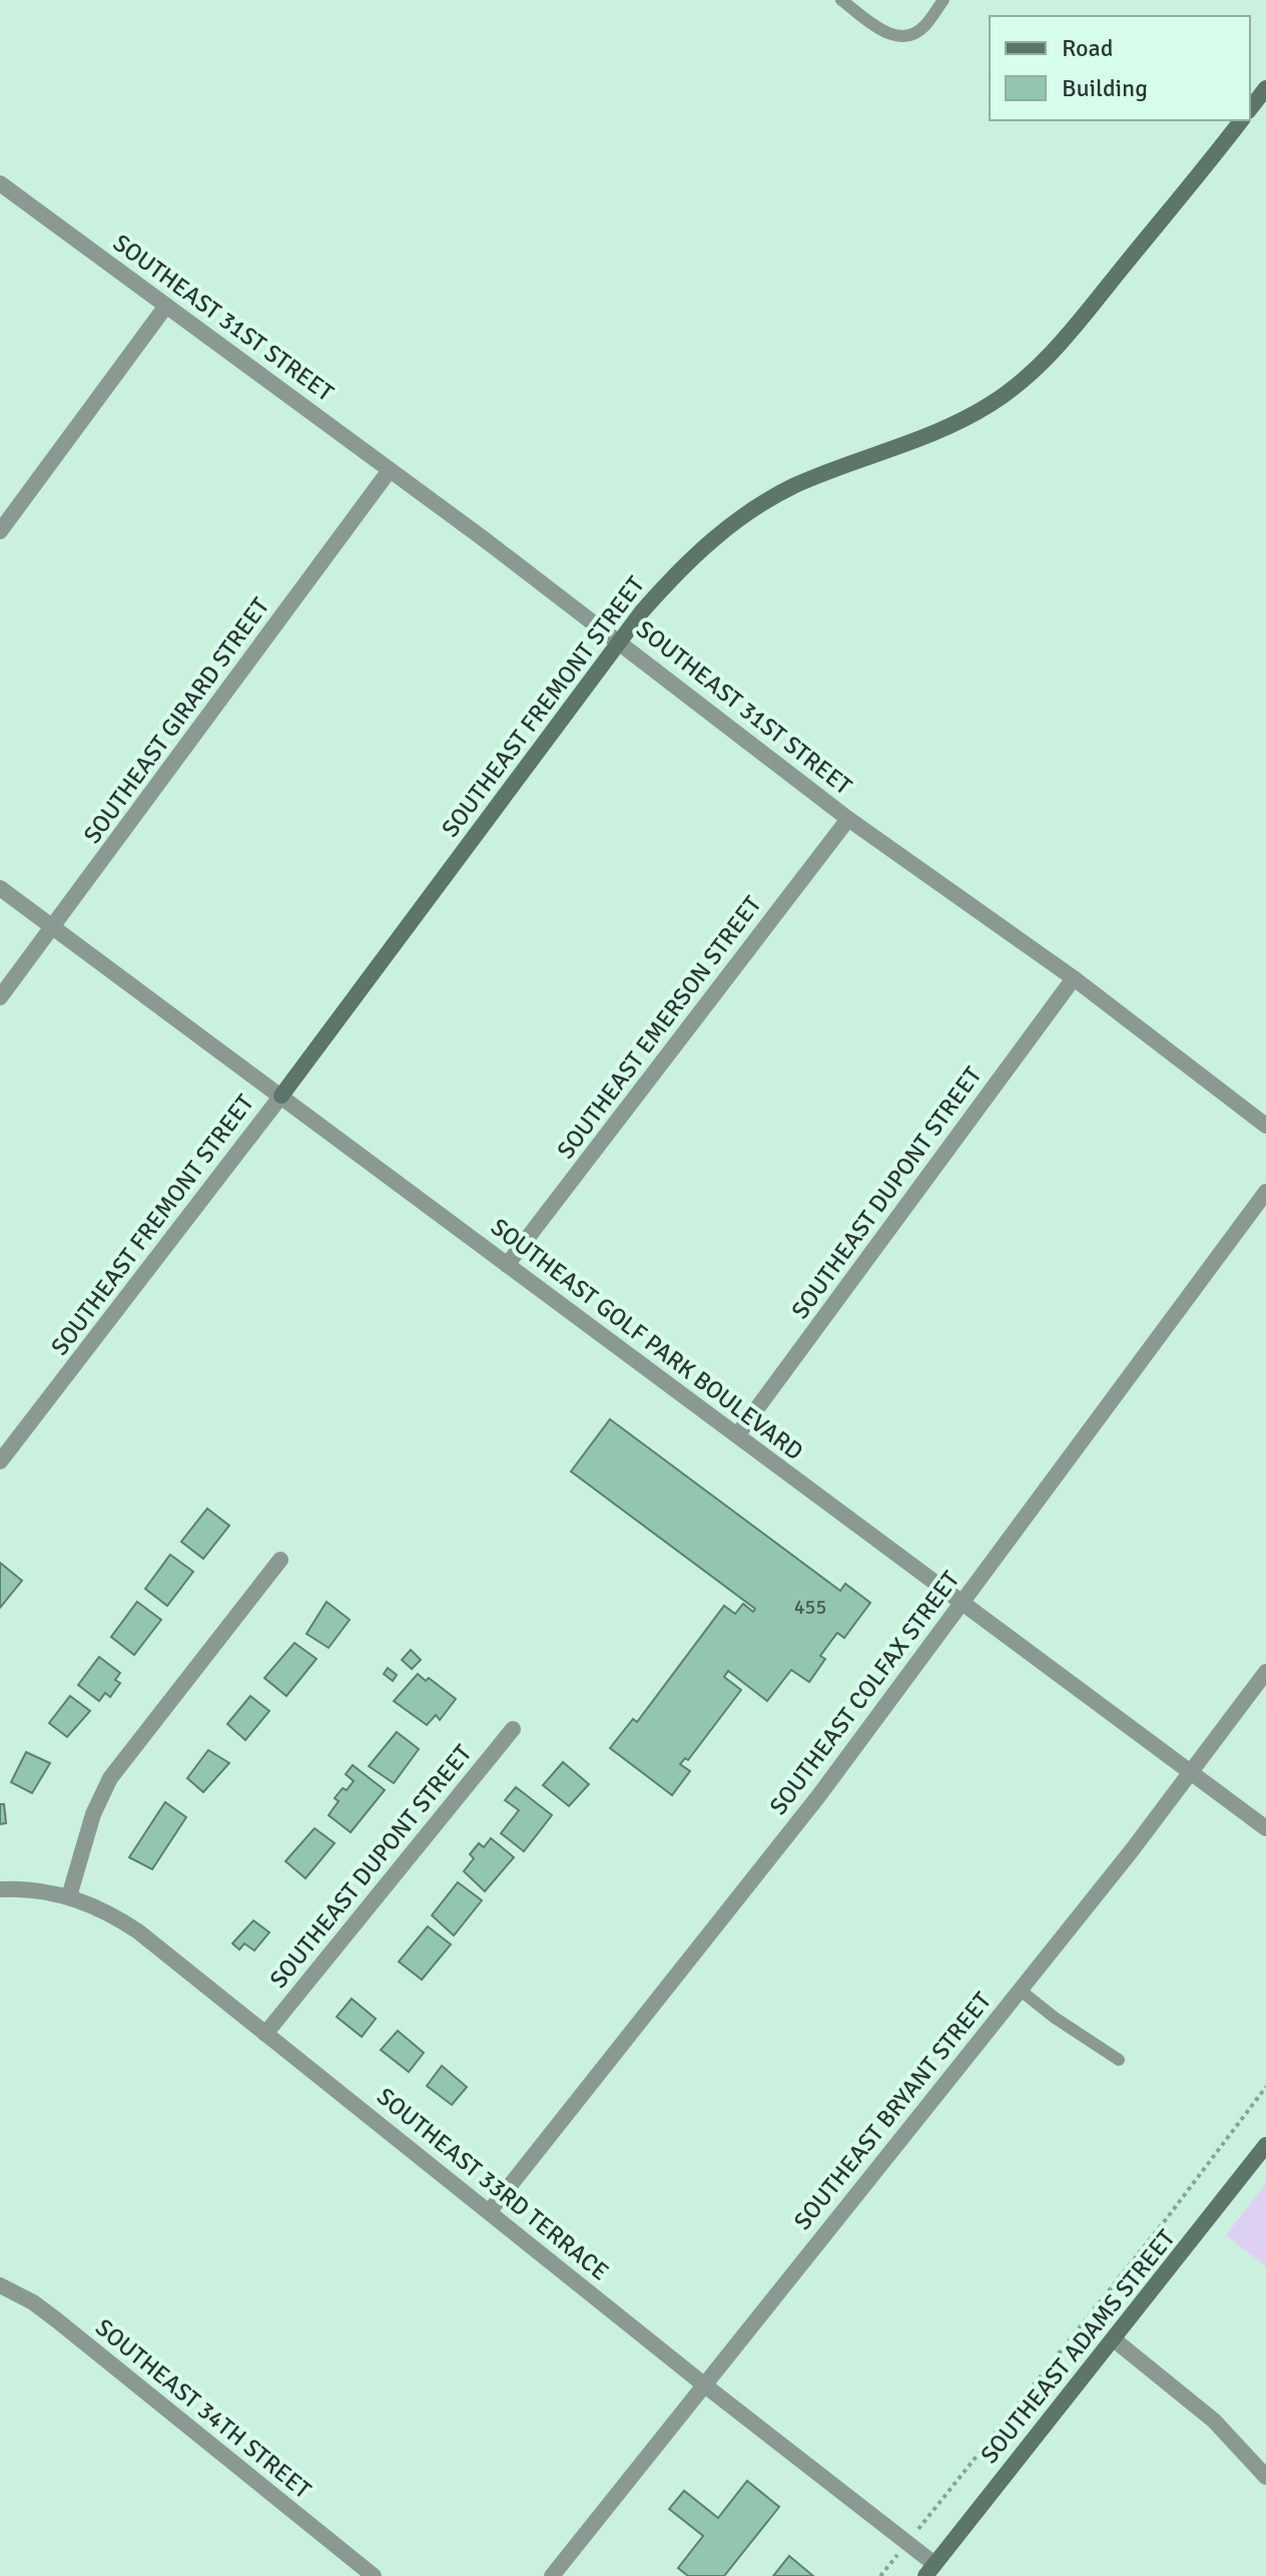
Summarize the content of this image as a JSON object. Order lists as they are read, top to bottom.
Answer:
{
  "streets": {
    "street": [
      "SOUTHEAST 31ST STREET",
      "SOUTHEAST FREMONT STREET",
      "SOUTHEAST GIRARD STREET",
      "SOUTHEAST EMERSON STREET",
      "SOUTHEAST DUPONT STREET",
      "SOUTHEAST GOLF PARK BOULEVARD",
      "SOUTHEAST COLFAX STREET",
      "SOUTHEAST BRYANT STREET",
      "SOUTHEAST 33RD TERRACE",
      "SOUTHEAST ADAMS STREET",
      "SOUTHEAST 34TH STREET"
    ]
  },
  "crossings": [
    ["SOUTHEAST 31ST STREET", "SOUTHEAST FREMONT STREET"],
    ["SOUTHEAST 31ST STREET", "SOUTHEAST GIRARD STREET"],
    ["SOUTHEAST 31ST STREET", "SOUTHEAST EMERSON STREET"],
    ["SOUTHEAST 31ST STREET", "SOUTHEAST DUPONT STREET"],
    ["SOUTHEAST FREMONT STREET", "SOUTHEAST GOLF PARK BOULEVARD"],
    ["SOUTHEAST GIRARD STREET", "SOUTHEAST GOLF PARK BOULEVARD"],
    ["SOUTHEAST EMERSON STREET", "SOUTHEAST GOLF PARK BOULEVARD"],
    ["SOUTHEAST DUPONT STREET", "SOUTHEAST GOLF PARK BOULEVARD"],
    ["SOUTHEAST DUPONT STREET", "SOUTHEAST 33RD TERRACE"],
    ["SOUTHEAST GOLF PARK BOULEVARD", "SOUTHEAST COLFAX STREET"],
    ["SOUTHEAST GOLF PARK BOULEVARD", "SOUTHEAST BRYANT STREET"],
    ["SOUTHEAST COLFAX STREET", "SOUTHEAST 33RD TERRACE"],
    ["SOUTHEAST BRYANT STREET", "SOUTHEAST 33RD TERRACE"],
    ["SOUTHEAST 33RD TERRACE", "SOUTHEAST ADAMS STREET"]
  ],
  "house_numbers": ["455"],
  "legend": ["Road", "Building"]
}
